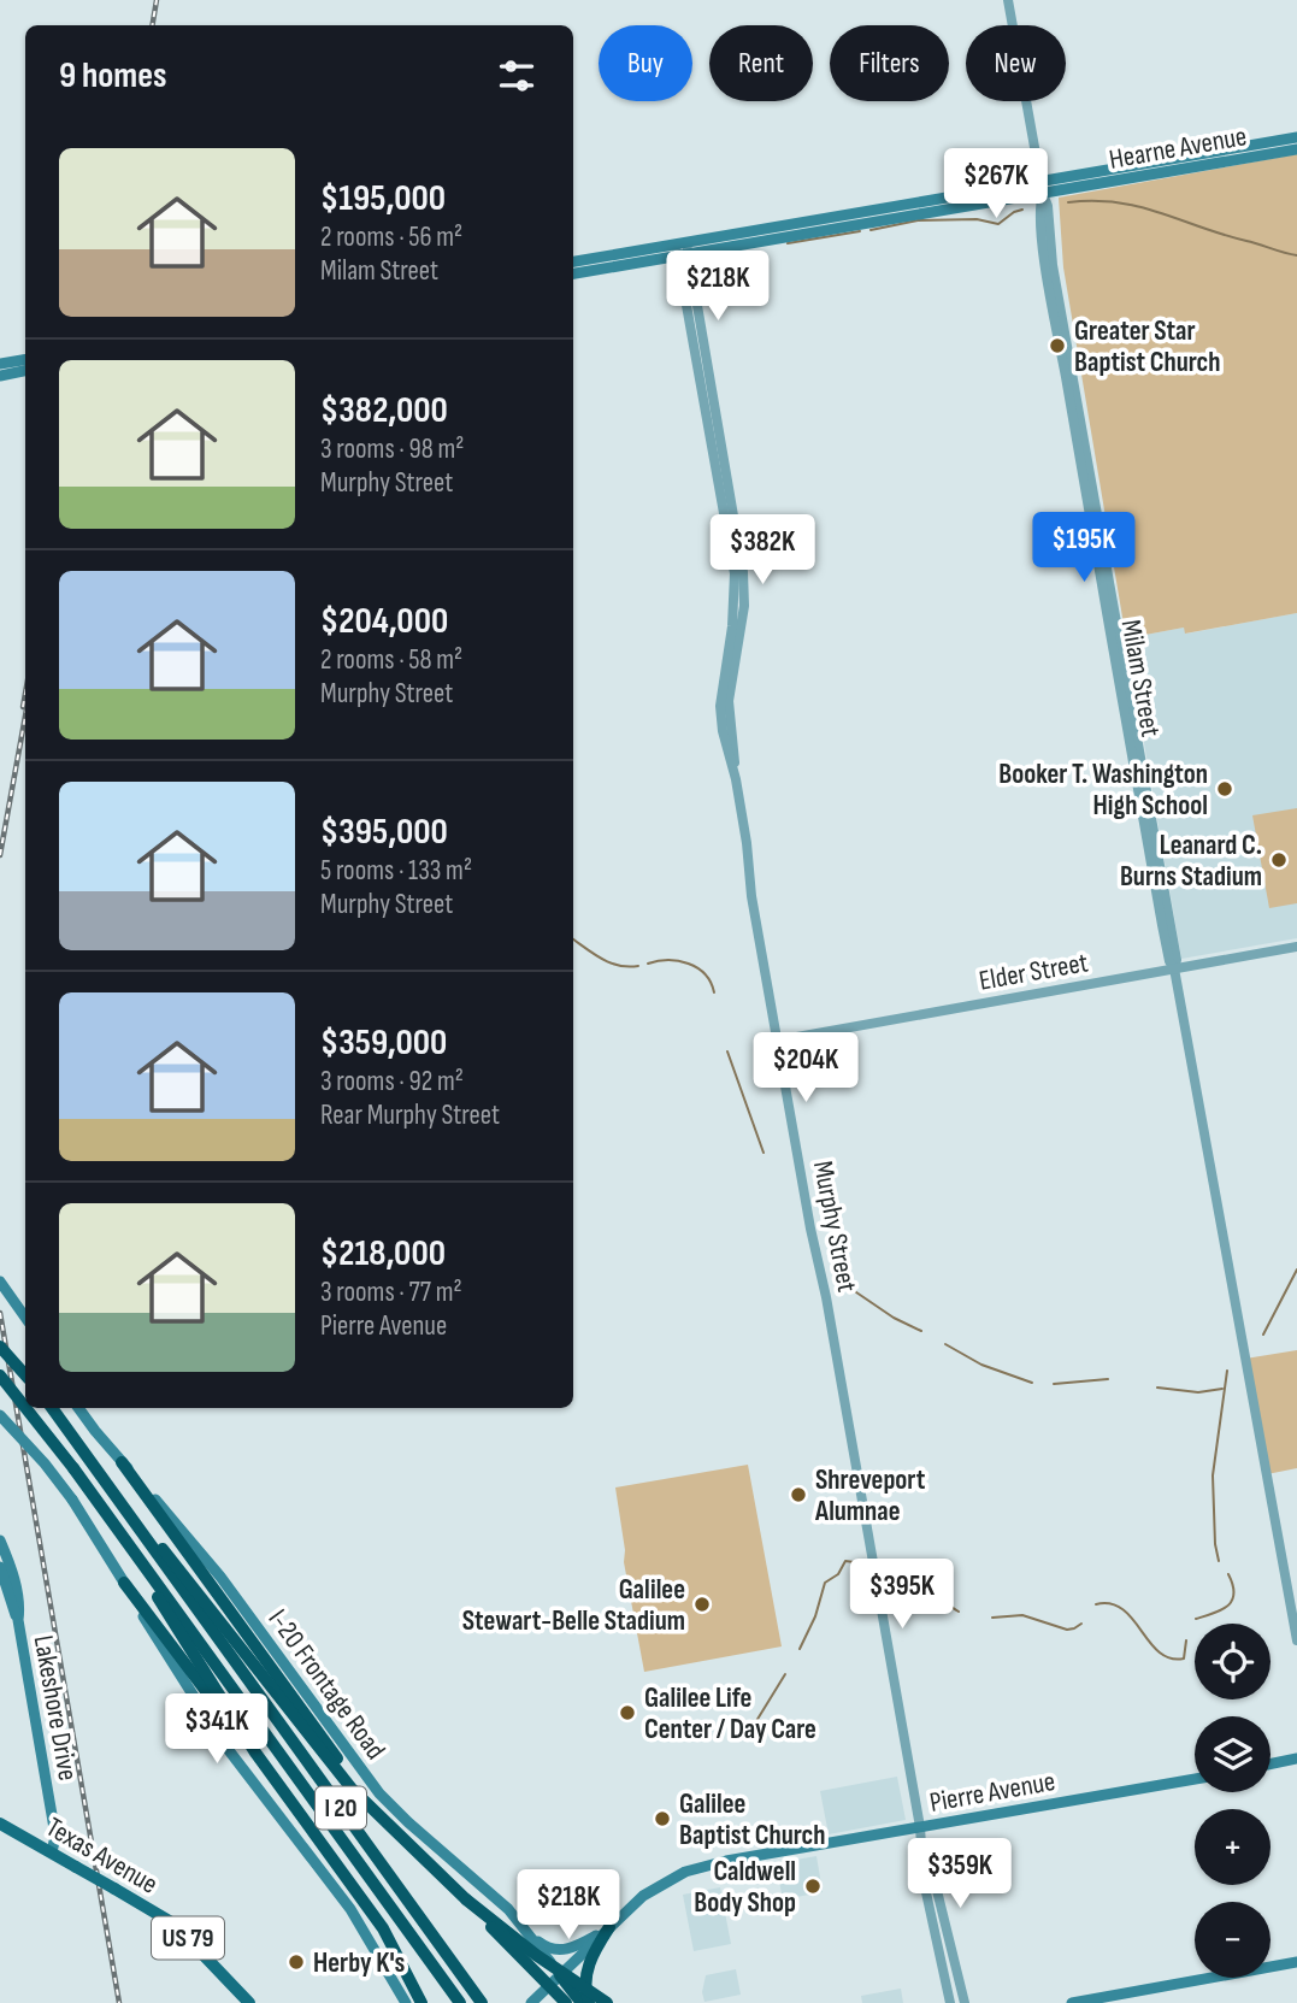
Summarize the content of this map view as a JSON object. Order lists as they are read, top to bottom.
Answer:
{
  "streets": {
    "highway": ["I 20"],
    "main road": [
      "Hearne Avenue",
      "I-20 Frontage Road",
      "Lakeshore Drive",
      "Pierre Avenue",
      "Texas Avenue",
      "US 79"
    ],
    "street": ["Milam Street", "Elder Street", "Murphy Street"]
  },
  "crossings": [
    ["Hearne Avenue", "Milam Street"],
    ["Hearne Avenue", "Murphy Street"],
    ["Milam Street", "Elder Street"],
    ["Elder Street", "Murphy Street"],
    ["Murphy Street", "Pierre Avenue"],
    ["I-20 Frontage Road", "Pierre Avenue"],
    ["Lakeshore Drive", "Texas Avenue"]
  ],
  "places": [
    "Greater Star Baptist Church",
    "Booker T. Washington High School",
    "Leanard C. Burns Stadium",
    "Shreveport Alumnae",
    "Galilee Stewart-Belle Stadium",
    "Galilee Life Center / Day Care",
    "Galilee Baptist Church",
    "Caldwell Body Shop",
    "Herby K's"
  ],
  "page": {
    "chip": [
      "Buy",
      "Rent",
      "Filters",
      "New"
    ],
    "heading": "9 homes",
    "list": [
      {
        "name": "$195,000",
        "note": "2 rooms · 56 m² · Milam Street"
      },
      {
        "name": "$382,000",
        "note": "3 rooms · 98 m² · Murphy Street"
      },
      {
        "name": "$204,000",
        "note": "2 rooms · 58 m² · Murphy Street"
      },
      {
        "name": "$395,000",
        "note": "5 rooms · 133 m² · Murphy Street"
      },
      {
        "name": "$359,000",
        "note": "3 rooms · 92 m² · Rear Murphy Street"
      },
      {
        "name": "$218,000",
        "note": "3 rooms · 77 m² · Pierre Avenue"
      }
    ],
    "price": [
      "$267K",
      "$218K",
      "$195K",
      "$382K",
      "$204K",
      "$395K",
      "$341K",
      "$359K",
      "$218K"
    ],
    "map_buttons": ["+", "−"]
  }
}
